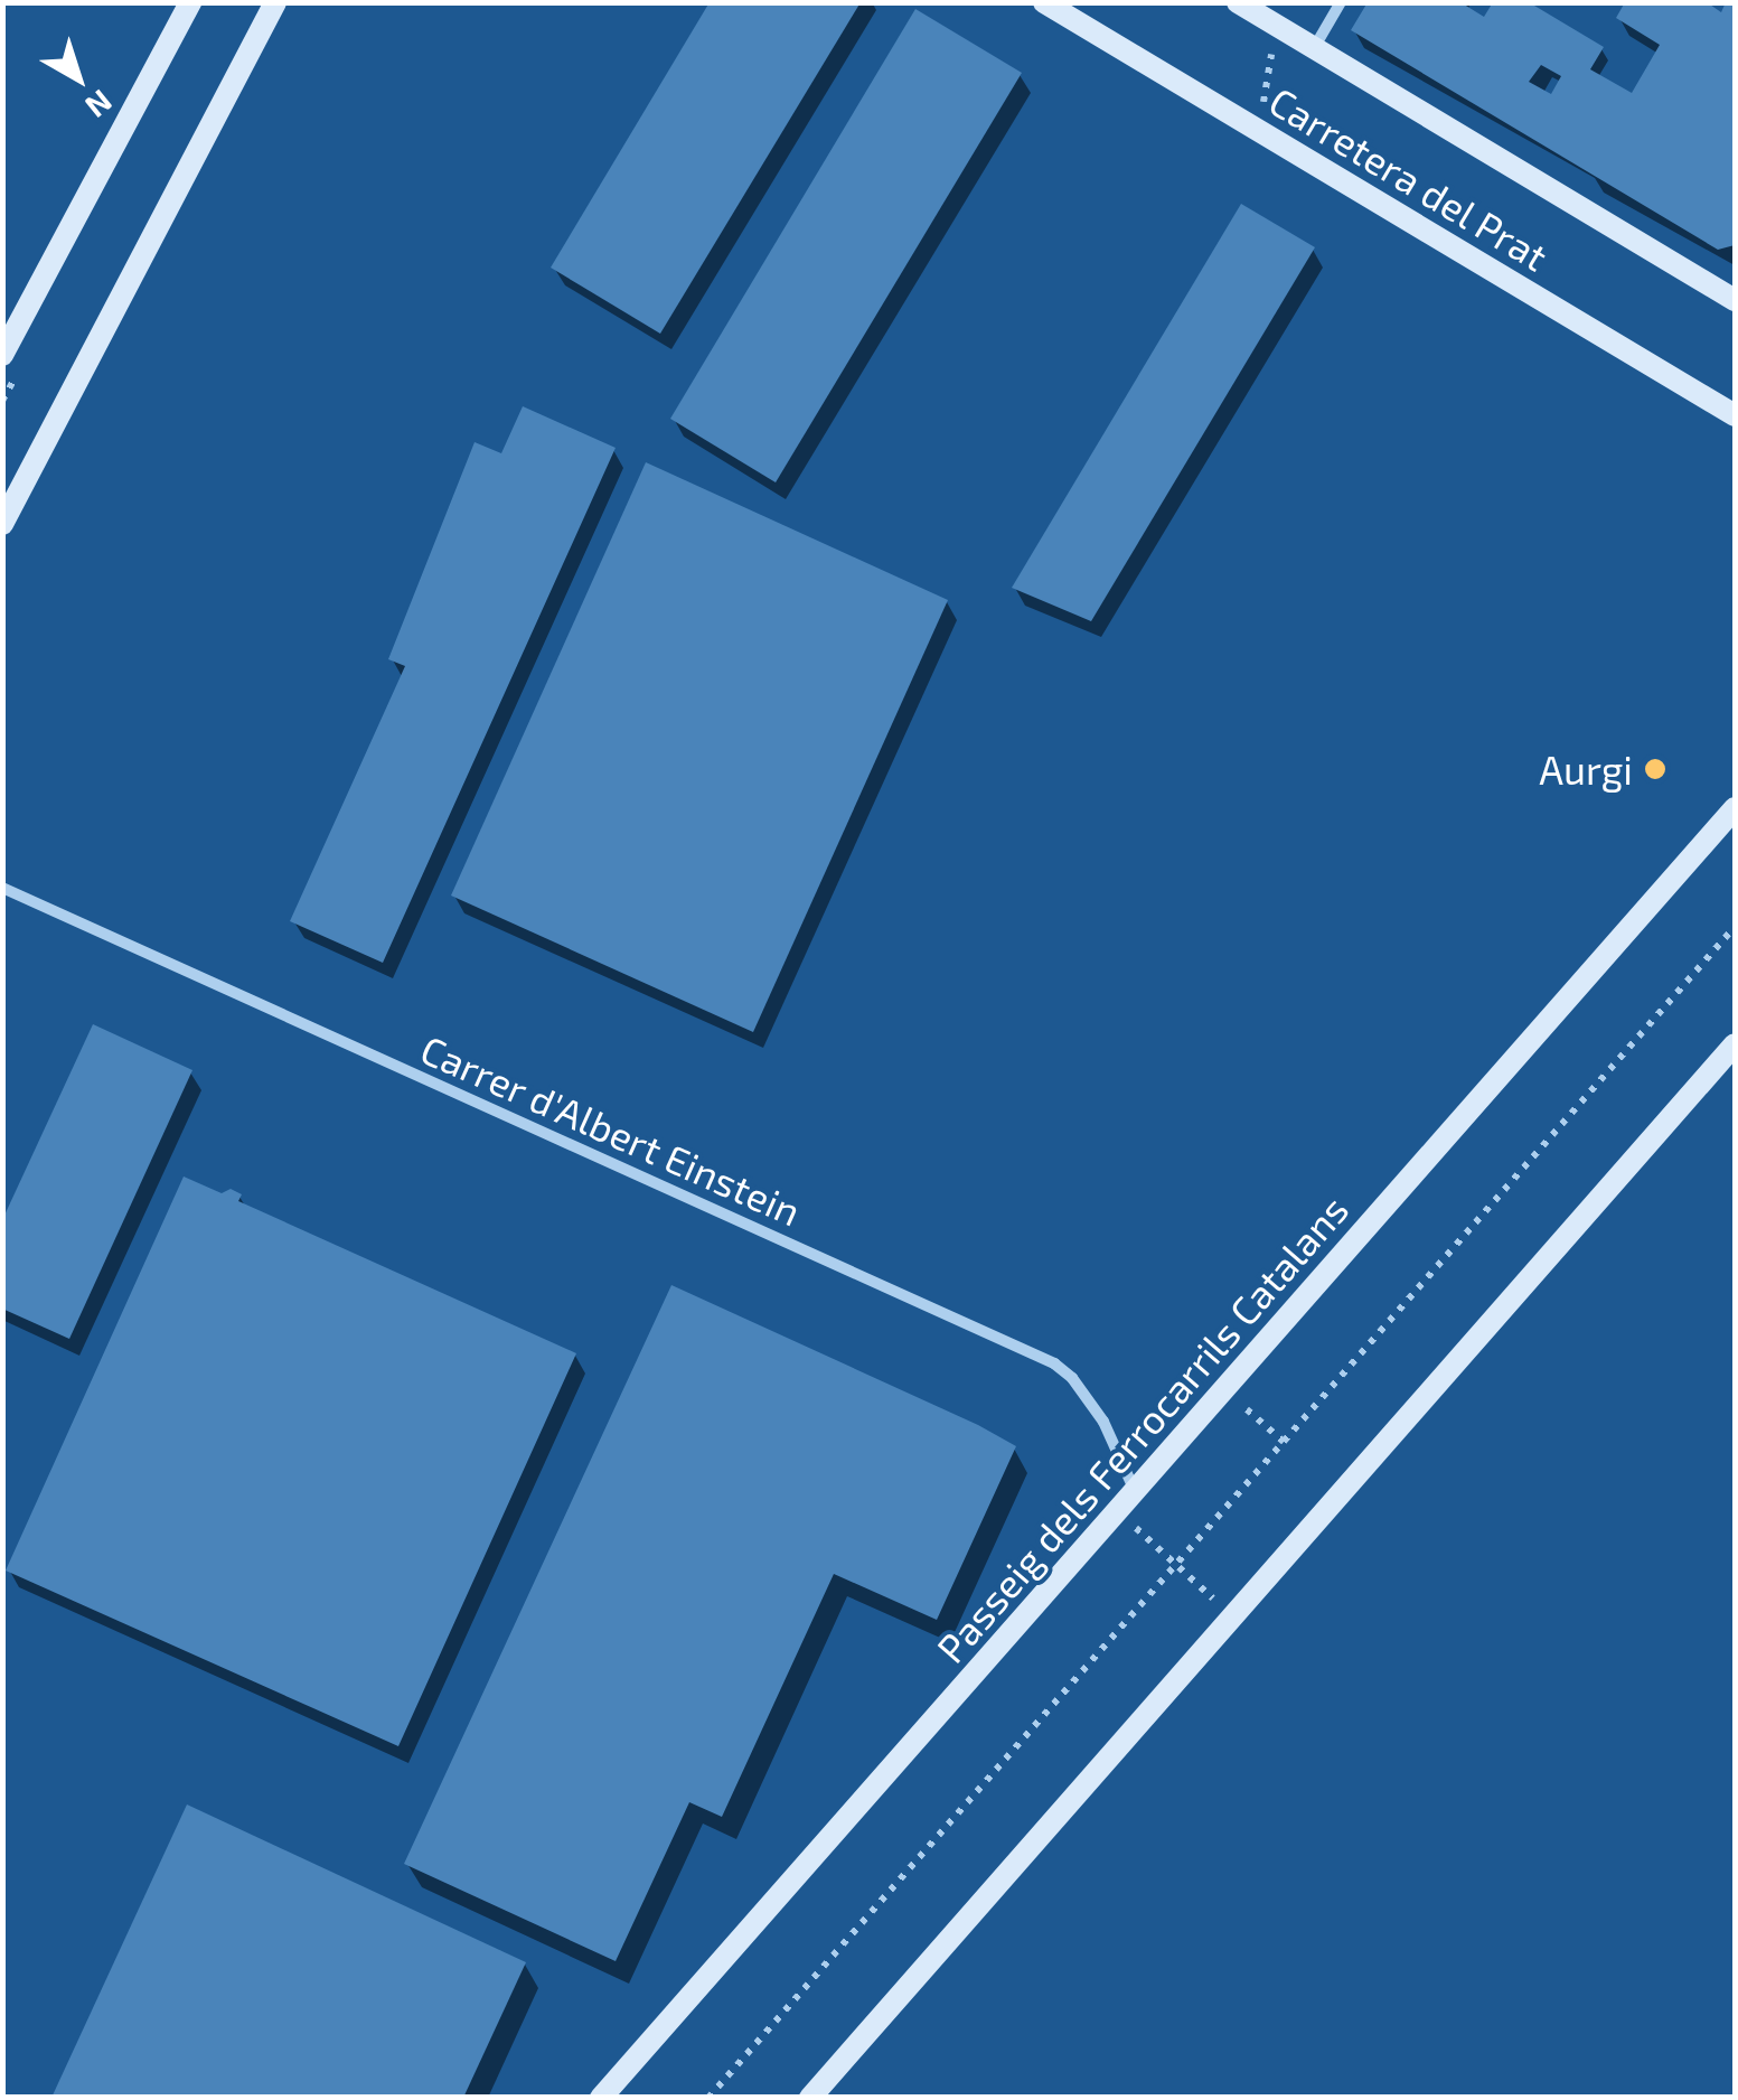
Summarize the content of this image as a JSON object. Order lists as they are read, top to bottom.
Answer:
{
  "streets": {
    "street": ["Carretera del Prat", "Carrer d'Albert Einstein", "Passeig dels Ferrocarrils Catalans"]
  },
  "crossings": [
    ["Carrer d'Albert Einstein", "Passeig dels Ferrocarrils Catalans"]
  ],
  "places": ["Aurgi"],
  "north": "bottom right"
}
